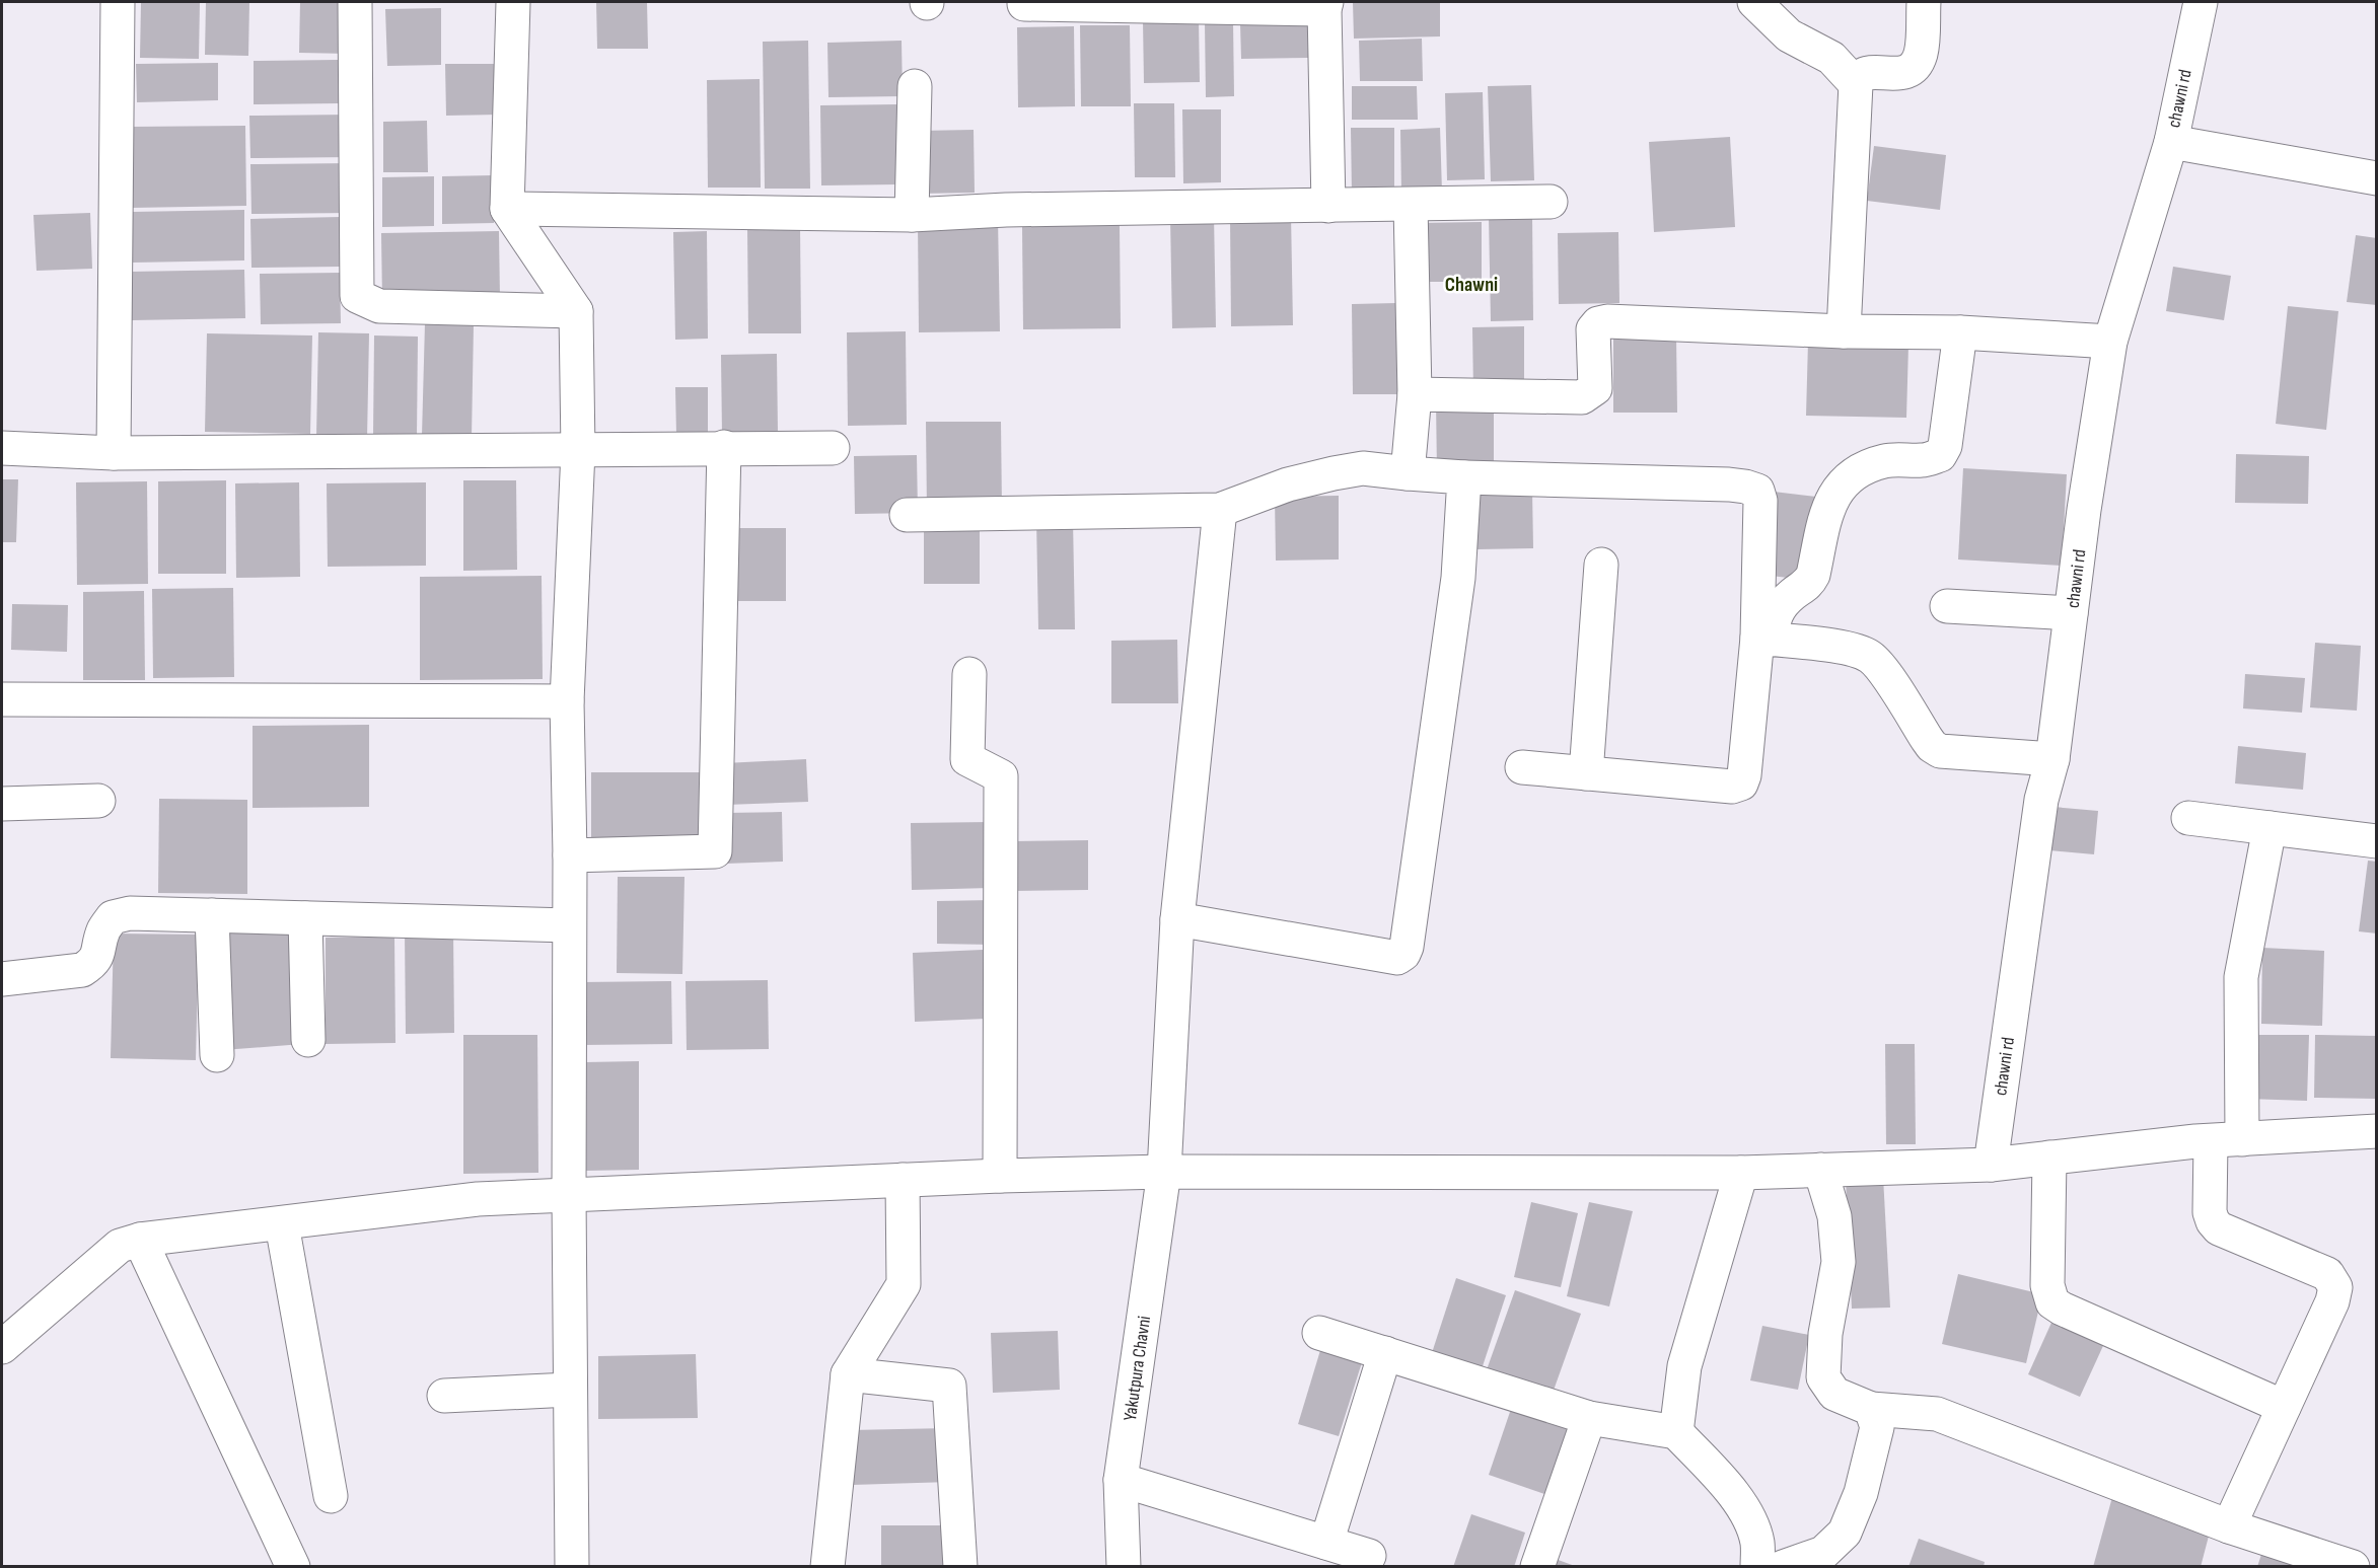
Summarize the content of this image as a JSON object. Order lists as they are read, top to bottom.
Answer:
{
  "streets": {
    "street": ["chawni rd", "Yakutpura Chavni"]
  },
  "districts": ["Chawni"]
}
